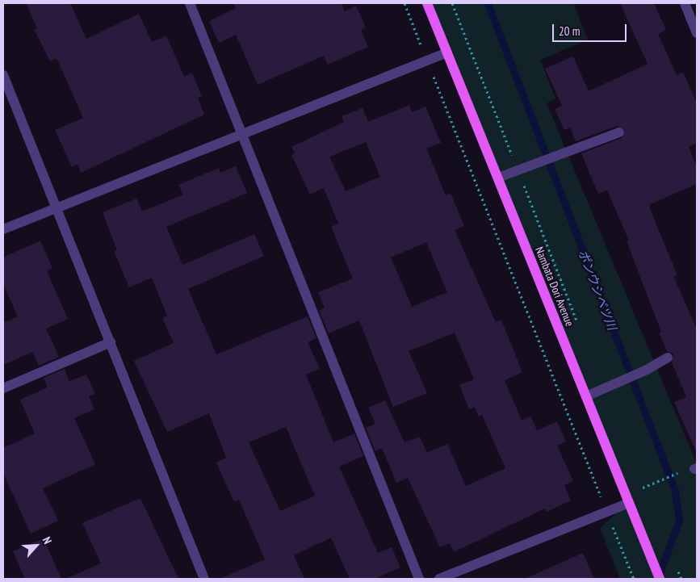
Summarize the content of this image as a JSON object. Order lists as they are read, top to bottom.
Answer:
{
  "streets": {
    "main road": ["Nambata Dori Avenue"]
  },
  "water": ["ポンウシベツ川"],
  "scale_bar": "20 m",
  "north": "top right"
}
